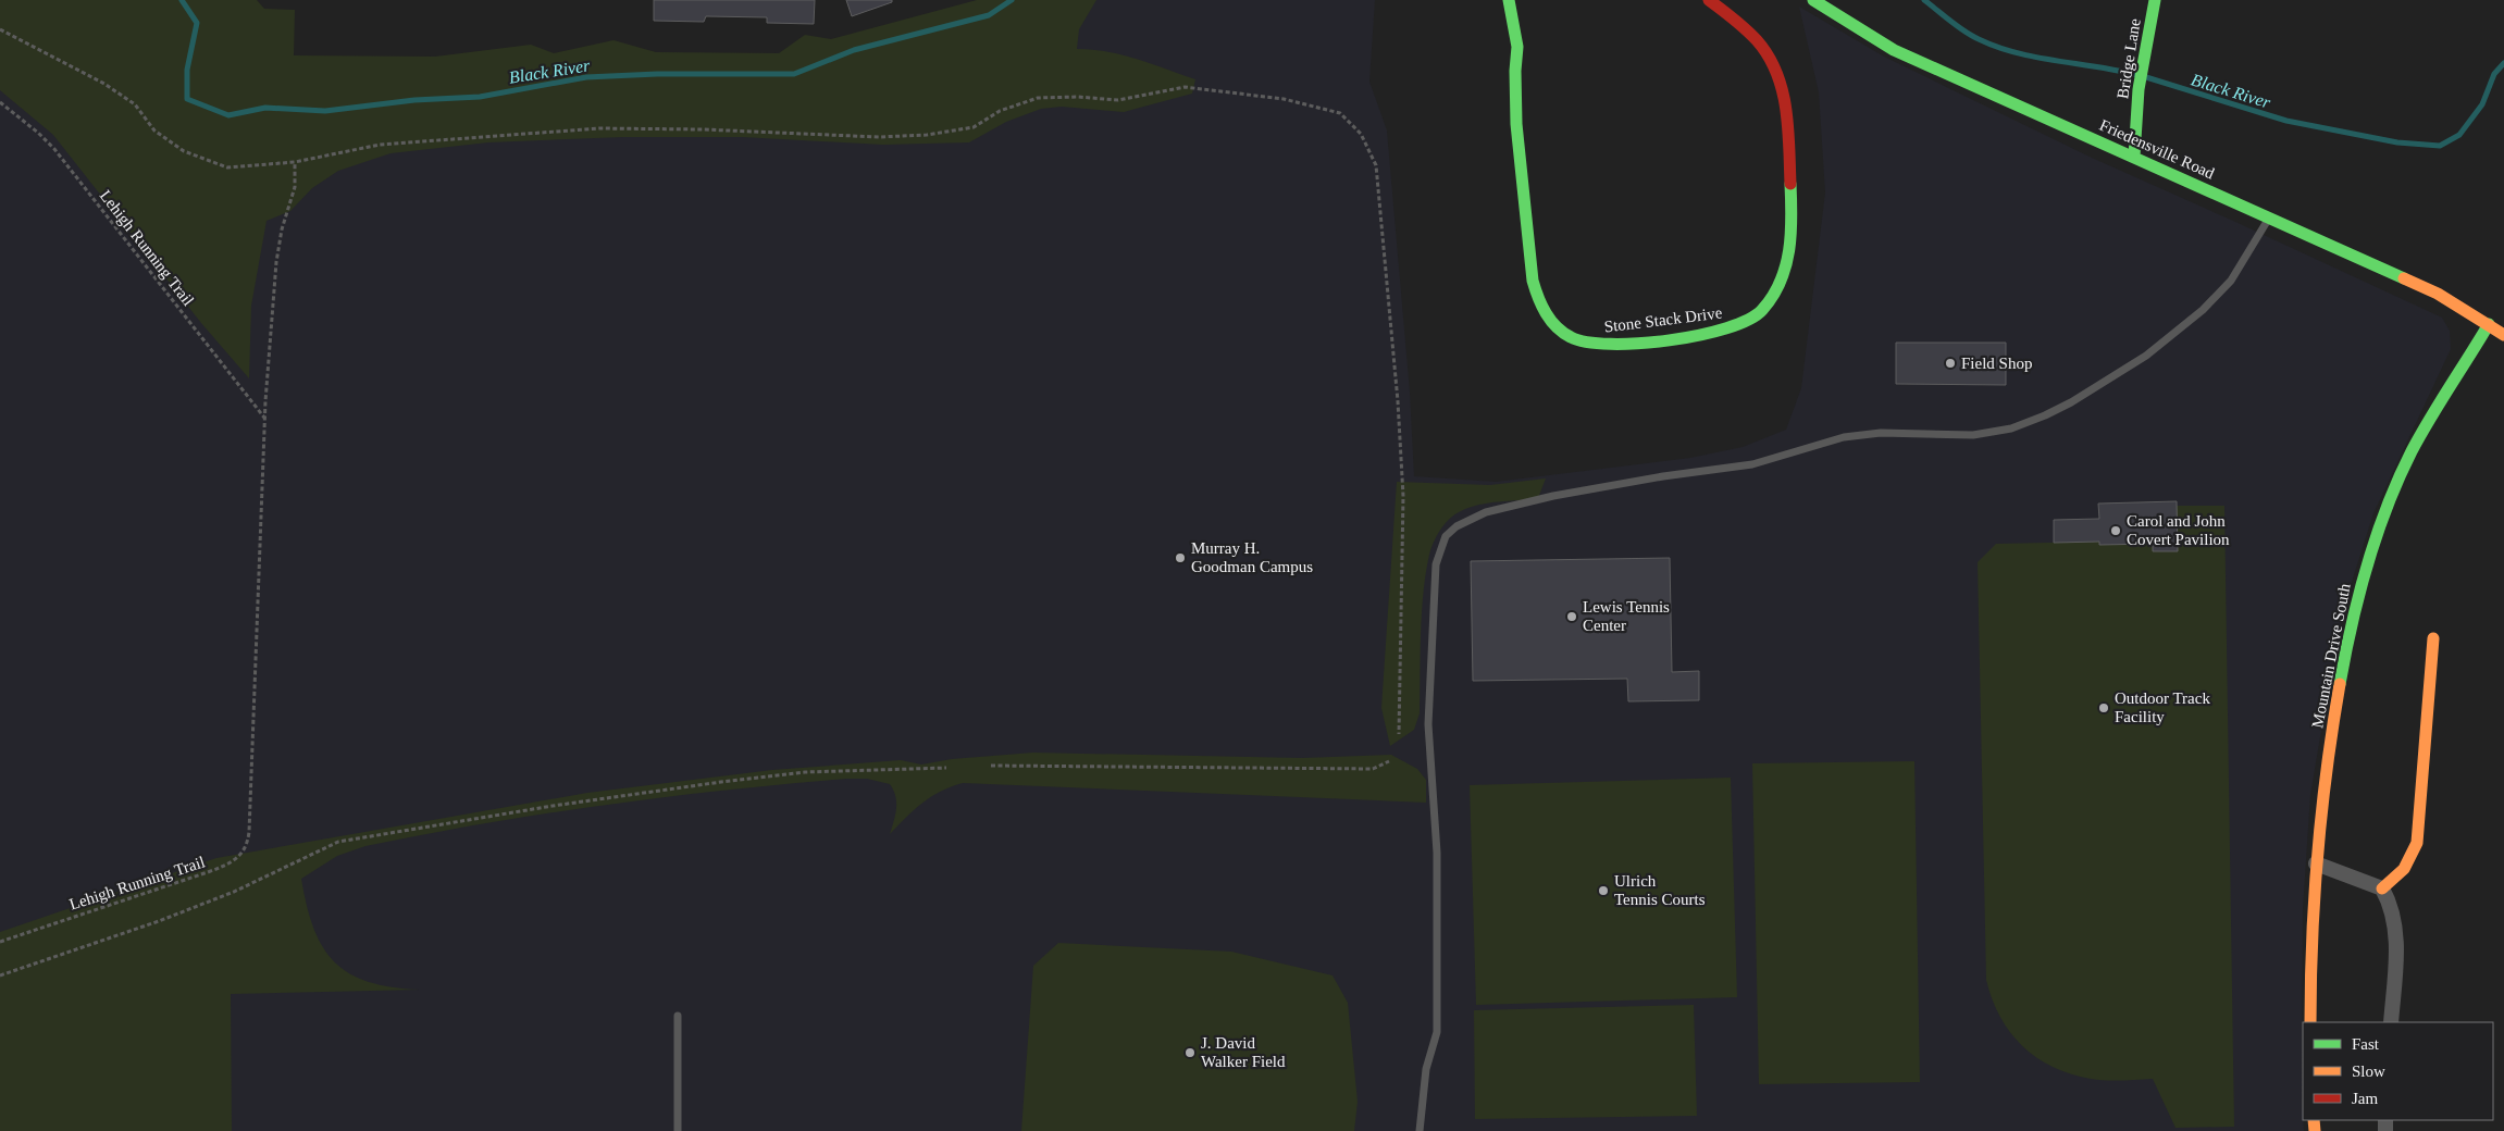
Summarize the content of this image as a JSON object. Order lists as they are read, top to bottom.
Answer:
{
  "streets": {
    "street": [
      "Bridge Lane",
      "Friedensville Road",
      "Stone Stack Drive",
      "Mountain Drive South"
    ],
    "path": ["Lehigh Running Trail"]
  },
  "crossings": [
    ["Bridge Lane", "Friedensville Road"],
    ["Friedensville Road", "Mountain Drive South"]
  ],
  "water": ["Black River"],
  "places": [
    "Field Shop",
    "Carol and John Covert Pavilion",
    "Murray H. Goodman Campus",
    "Lewis Tennis Center",
    "Outdoor Track Facility",
    "Ulrich Tennis Courts",
    "J. David Walker Field"
  ],
  "legend": ["Fast", "Slow", "Jam"]
}
